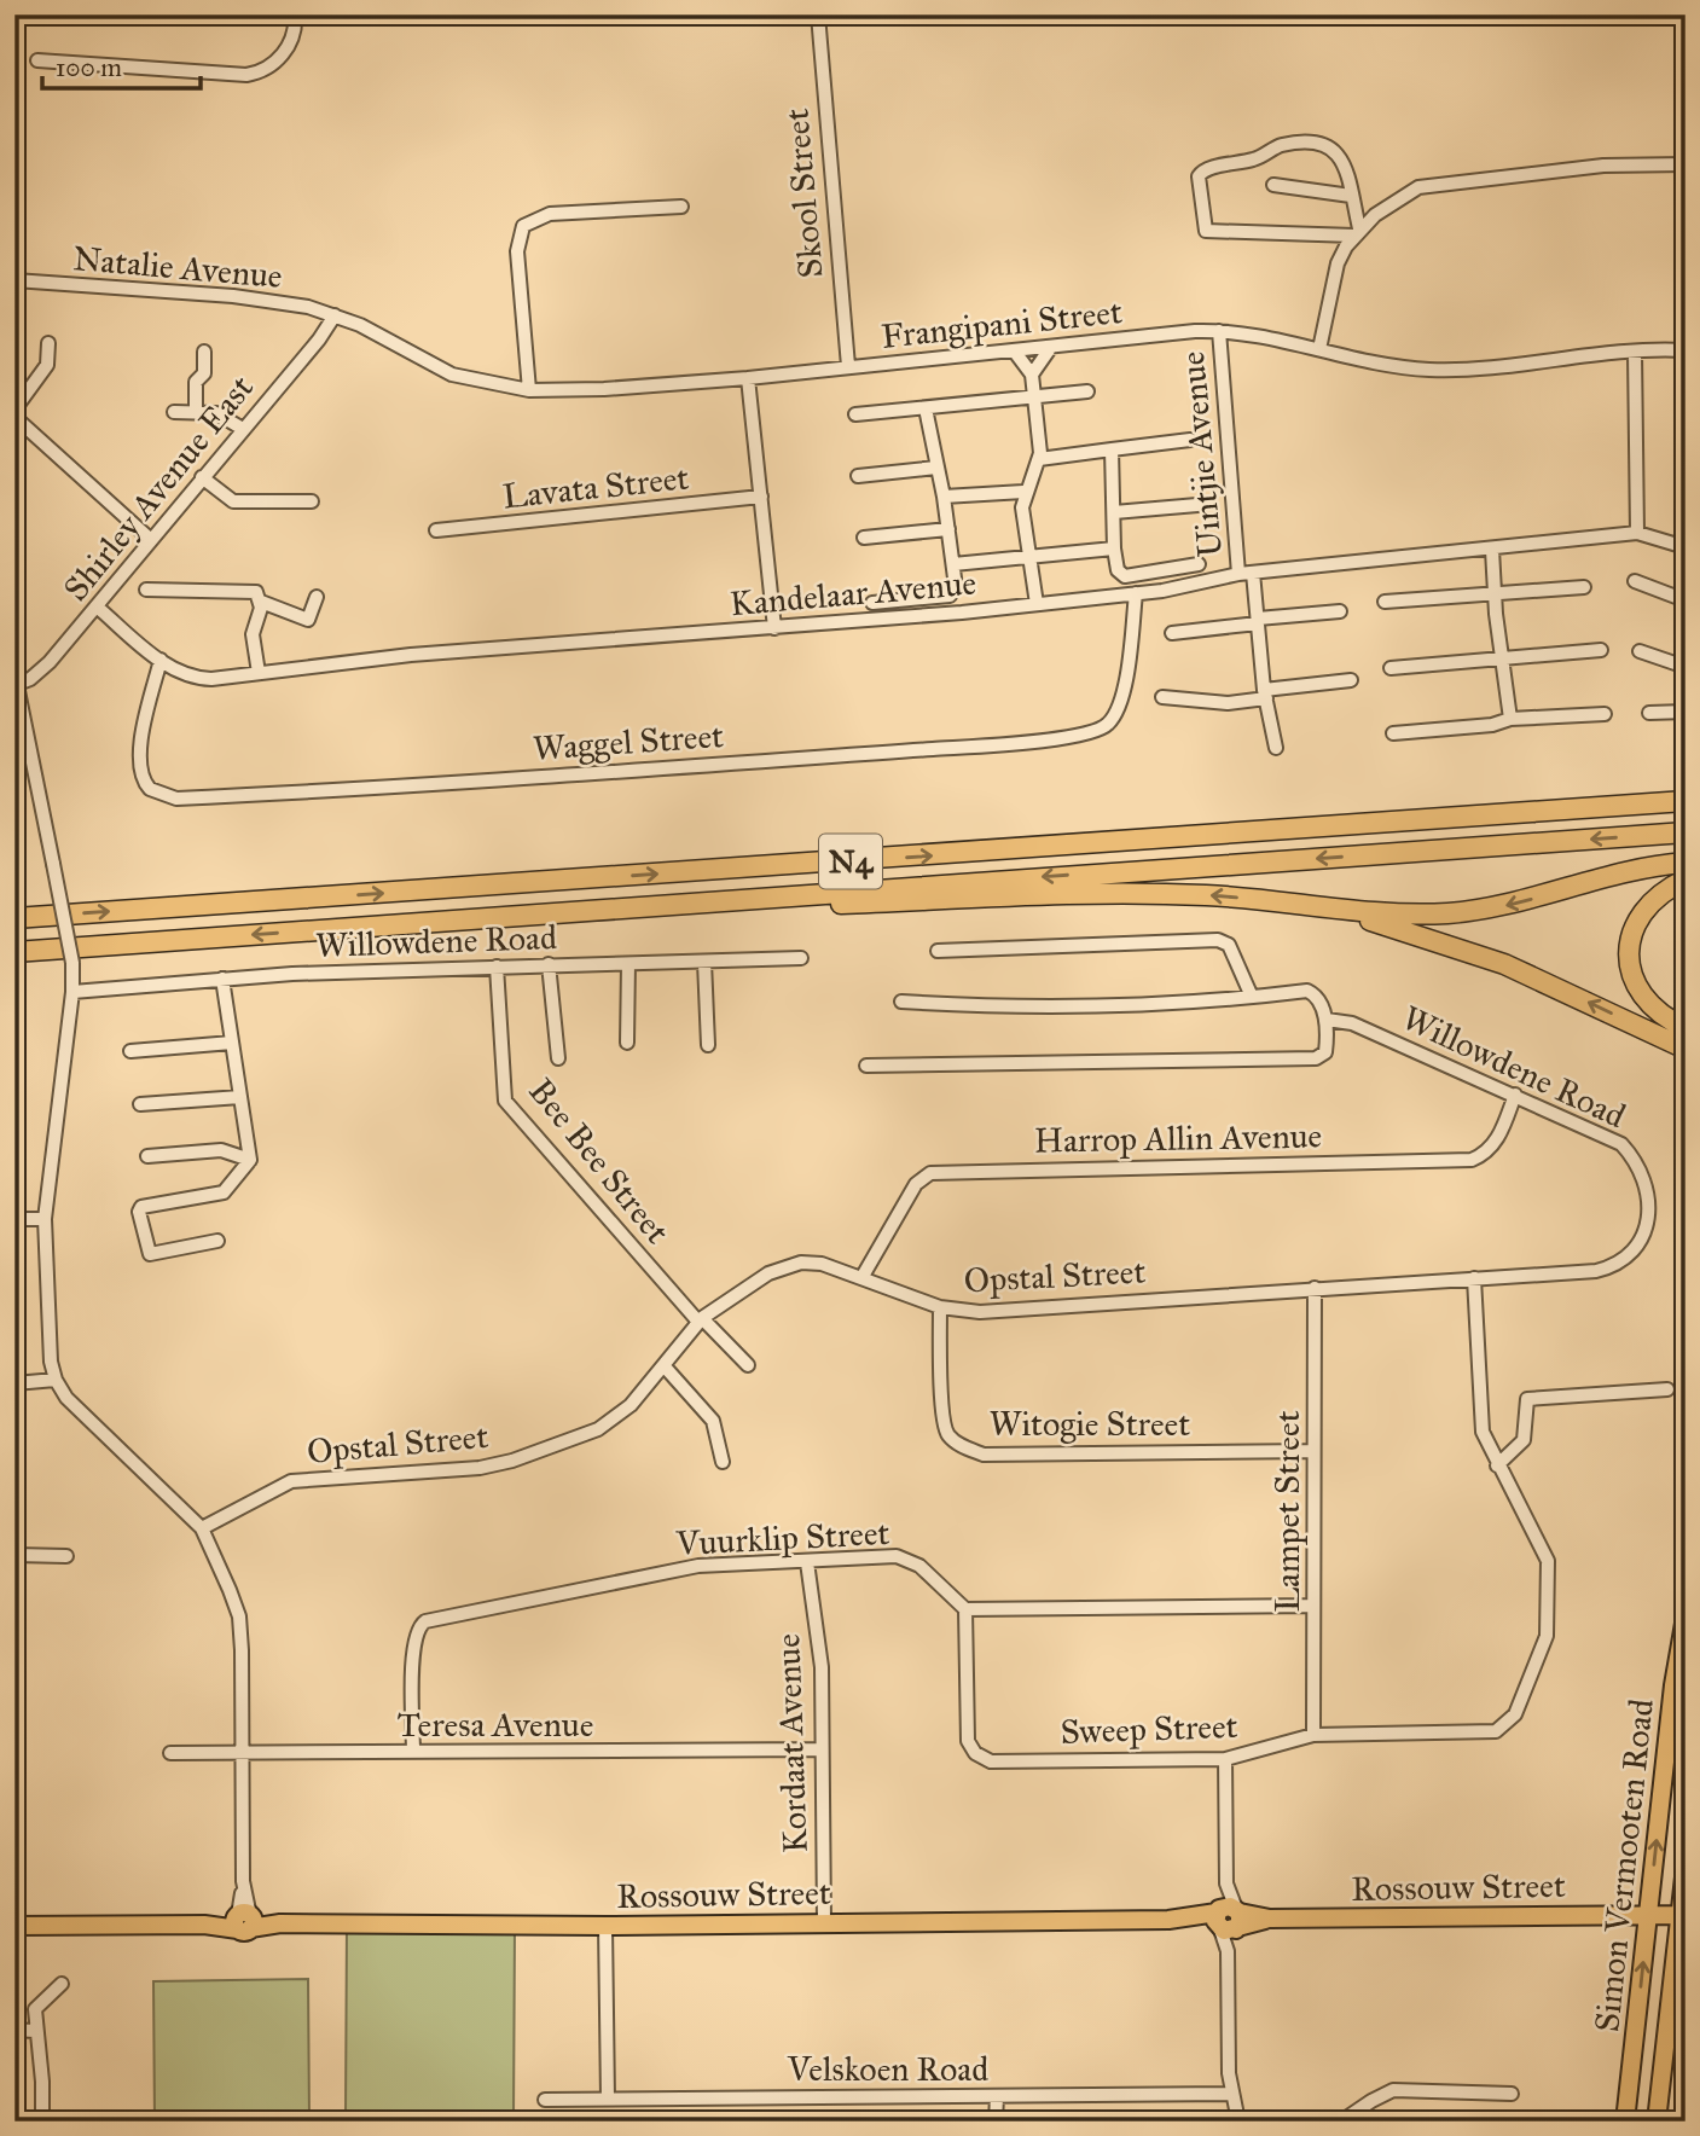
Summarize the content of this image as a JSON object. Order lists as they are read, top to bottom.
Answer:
{
  "streets": {
    "highway": ["N4"],
    "main road": ["Simon Vermooten Road", "Rossouw Street"],
    "street": [
      "Skool Street",
      "Natalie Avenue",
      "Frangipani Street",
      "Uintjie Avenue",
      "Lavata Street",
      "Shirley Avenue East",
      "Kandelaar Avenue",
      "Waggel Street",
      "Willowdene Road",
      "Harrop Allin Avenue",
      "Bee Bee Street",
      "Opstal Street",
      "Witogie Street",
      "Lampet Street",
      "Vuurklip Street",
      "Teresa Avenue",
      "Sweep Street",
      "Kordaat Avenue",
      "Velskoen Road"
    ]
  },
  "crossings": [
    ["Skool Street", "Frangipani Street"],
    ["Natalie Avenue", "Frangipani Street"],
    ["Natalie Avenue", "Shirley Avenue East"],
    ["Frangipani Street", "Uintjie Avenue"],
    ["Frangipani Street", "Shirley Avenue East"],
    ["Uintjie Avenue", "Kandelaar Avenue"],
    ["Shirley Avenue East", "Kandelaar Avenue"],
    ["Kandelaar Avenue", "Waggel Street"],
    ["Willowdene Road", "Harrop Allin Avenue"],
    ["Willowdene Road", "Bee Bee Street"],
    ["Willowdene Road", "Opstal Street"],
    ["Harrop Allin Avenue", "Opstal Street"],
    ["Bee Bee Street", "Opstal Street"],
    ["Opstal Street", "Witogie Street"],
    ["Opstal Street", "Lampet Street"],
    ["Witogie Street", "Lampet Street"],
    ["Lampet Street", "Sweep Street"],
    ["Vuurklip Street", "Teresa Avenue"],
    ["Vuurklip Street", "Sweep Street"],
    ["Vuurklip Street", "Kordaat Avenue"],
    ["Teresa Avenue", "Kordaat Avenue"],
    ["Kordaat Avenue", "Rossouw Street"],
    ["Simon Vermooten Road", "Rossouw Street"]
  ],
  "scale_bar": "100 m"
}
